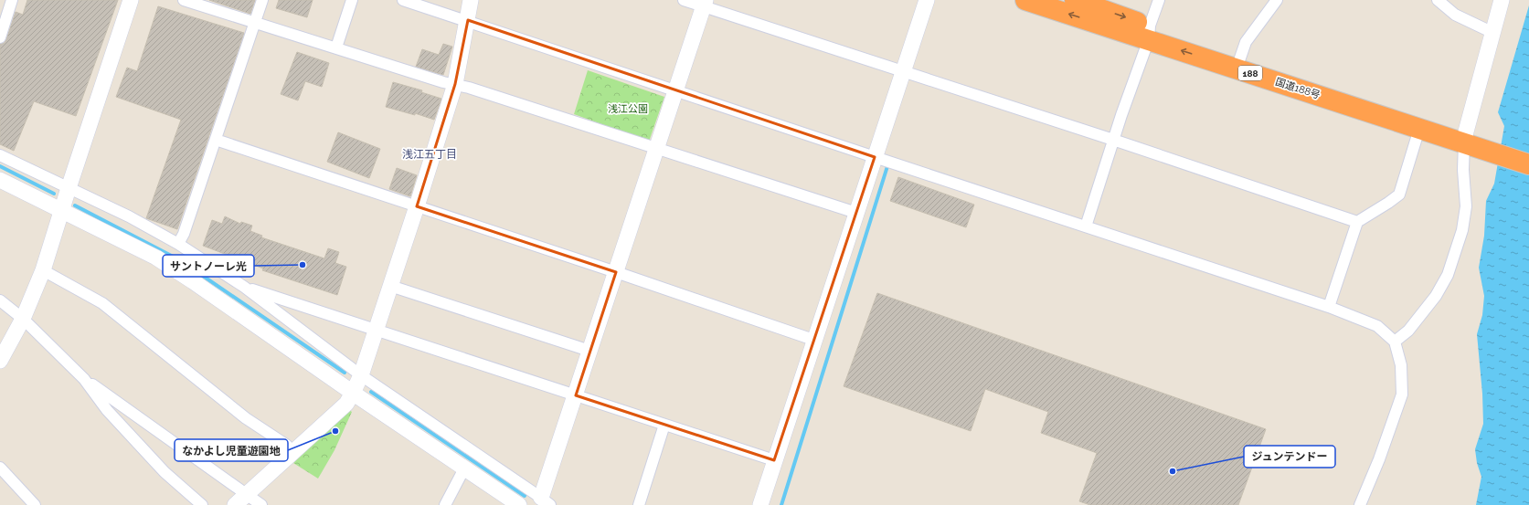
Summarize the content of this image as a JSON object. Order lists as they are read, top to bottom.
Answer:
{
  "streets": {
    "highway": ["188", "国道188号"]
  },
  "districts": ["浅江五丁目"],
  "parks": ["浅江公園"],
  "places": ["サントノーレ光", "なかよし児童遊園地", "ジュンテンドー"]
}
